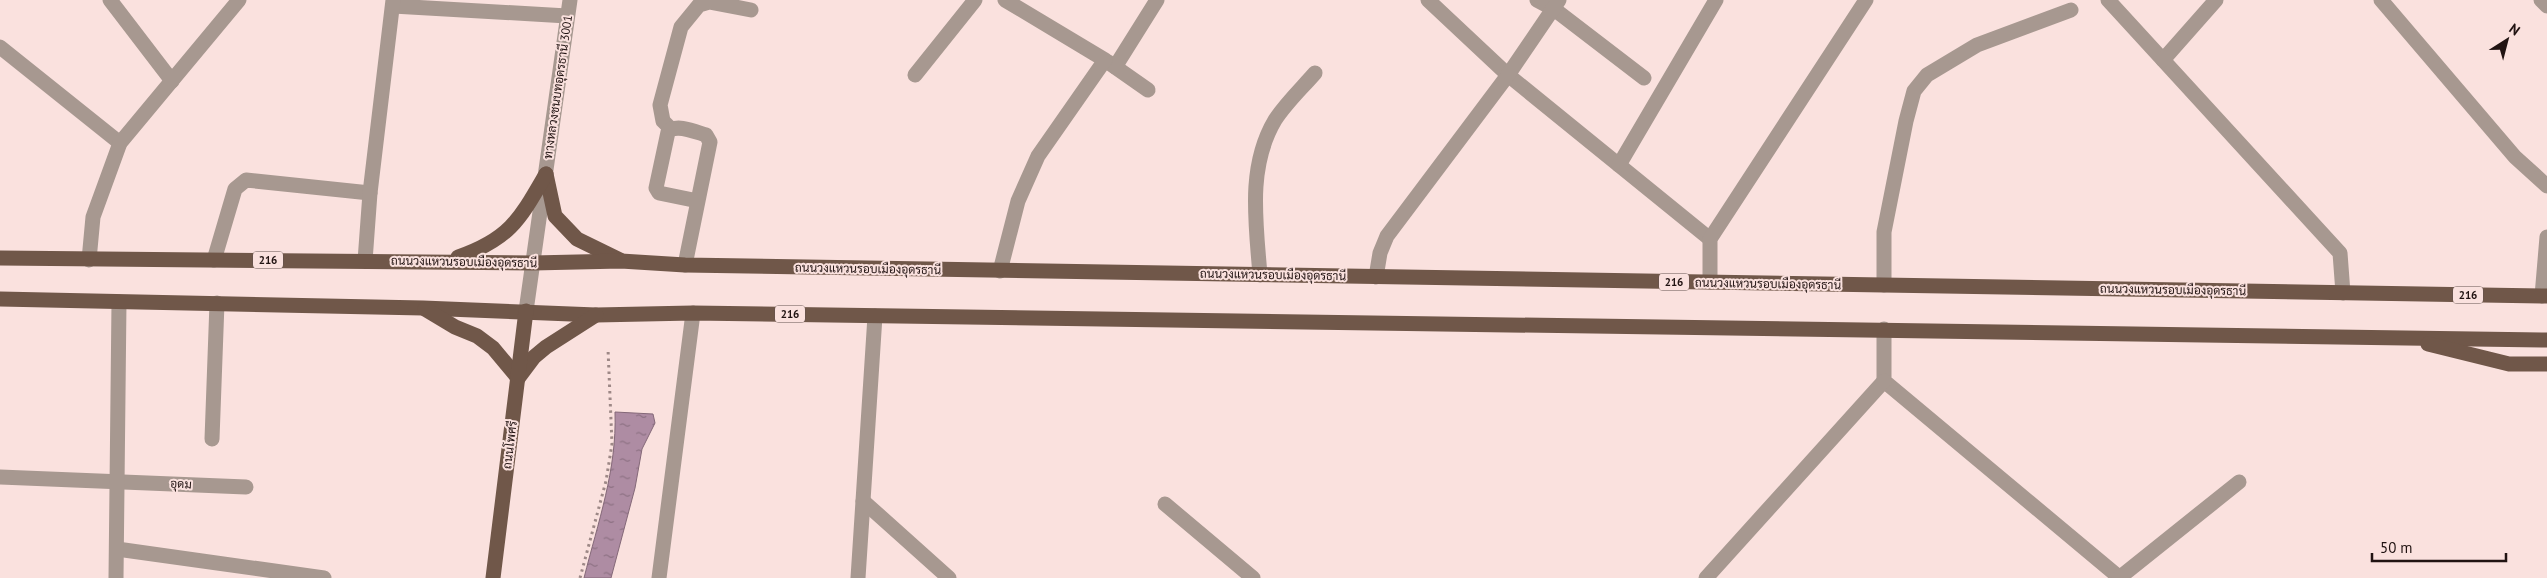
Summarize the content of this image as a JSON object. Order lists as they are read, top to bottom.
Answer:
{
  "streets": {
    "main road": ["216", "ถนนวงแหวนรอบเมืองอุดรธานี", "ถนนโพศรี"],
    "street": ["ทางหลวงชนบทอุดรธานี 3001", "อุดม"]
  },
  "crossings": [
    ["ทางหลวงชนบทอุดรธานี 3001", "216"],
    ["ทางหลวงชนบทอุดรธานี 3001", "ถนนวงแหวนรอบเมืองอุดรธานี"],
    ["ทางหลวงชนบทอุดรธานี 3001", "ถนนโพศรี"],
    ["216", "ถนนโพศรี"]
  ],
  "scale_bar": "50 m",
  "north": "top right"
}
